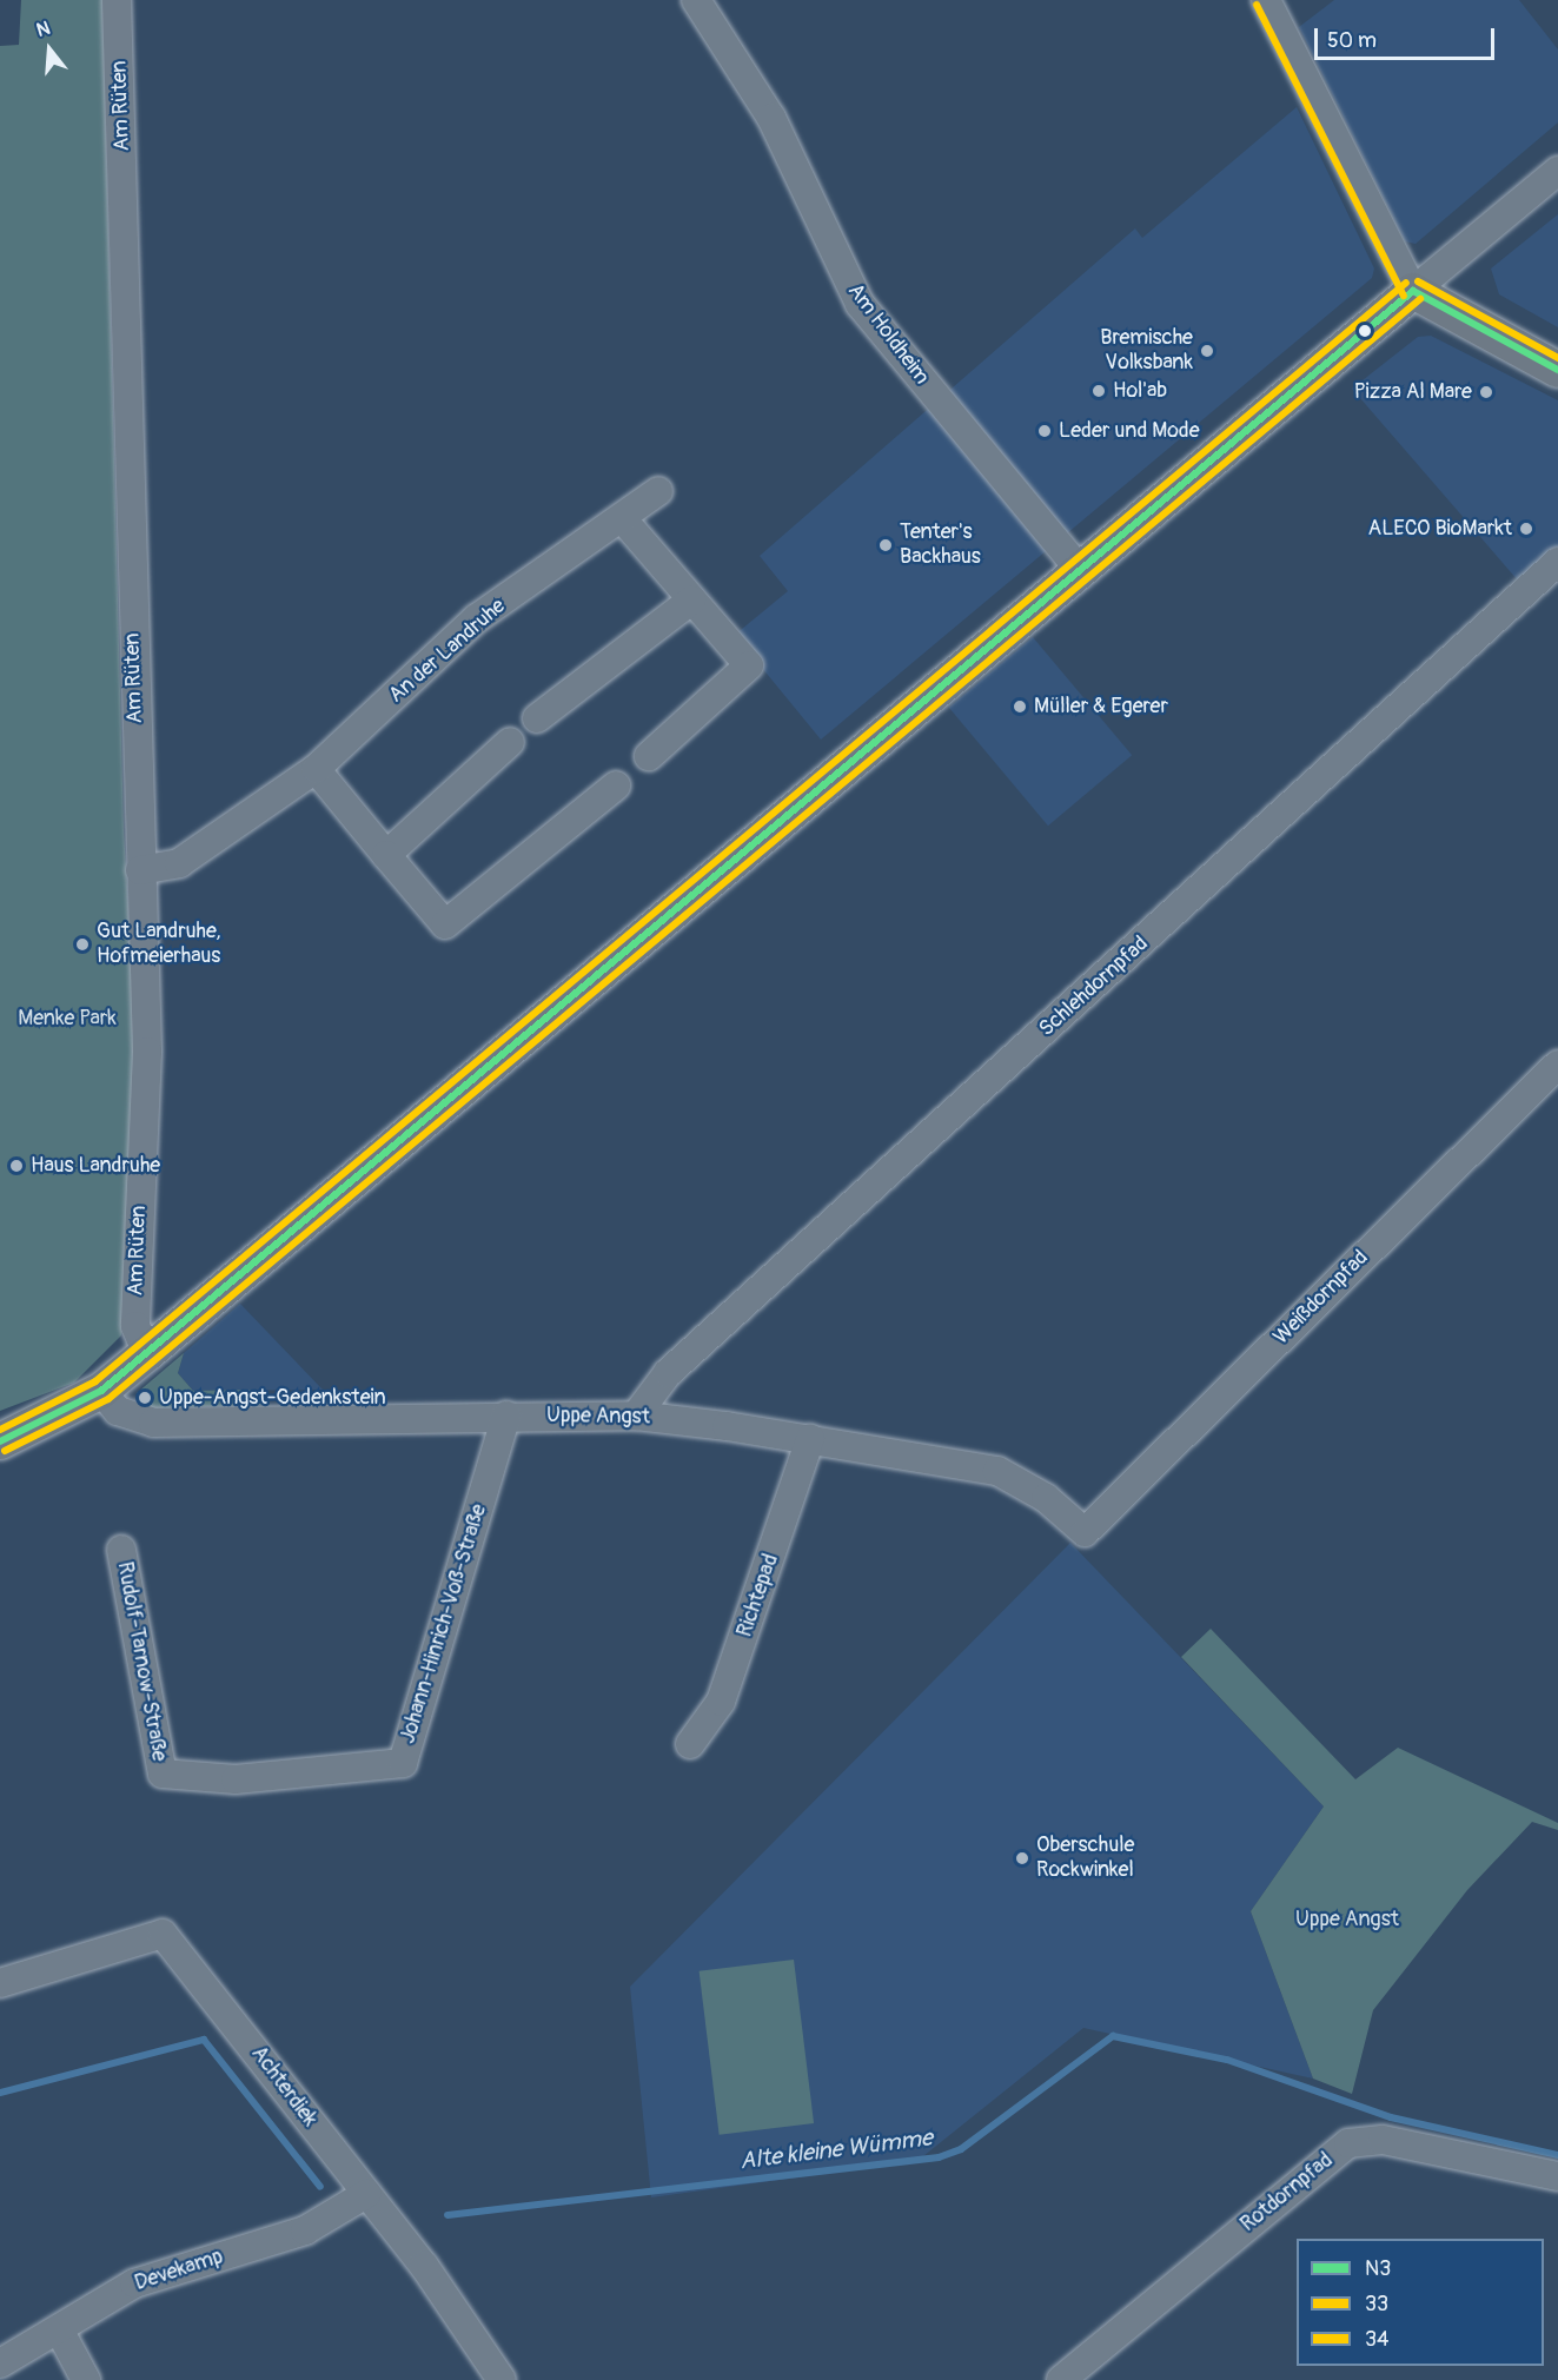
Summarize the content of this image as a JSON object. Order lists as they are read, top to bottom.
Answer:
{
  "streets": {
    "street": [
      "Am Rüten",
      "Am Holdheim",
      "An der Landruhe",
      "Schlehdornpfad",
      "Weißdornpfad",
      "Uppe Angst",
      "Richtepad",
      "Johann-Hinrich-Voß-Straße",
      "Rudolf-Tarnow-Straße",
      "Achterdiek",
      "Rotdornpfad",
      "Devekamp"
    ]
  },
  "crossings": [
    ["Am Rüten", "An der Landruhe"],
    ["Schlehdornpfad", "Uppe Angst"],
    ["Weißdornpfad", "Uppe Angst"],
    ["Uppe Angst", "Richtepad"],
    ["Uppe Angst", "Johann-Hinrich-Voß-Straße"],
    ["Johann-Hinrich-Voß-Straße", "Rudolf-Tarnow-Straße"],
    ["Achterdiek", "Devekamp"]
  ],
  "water": ["Alte kleine Wümme"],
  "parks": ["Menke Park", "Uppe Angst"],
  "places": [
    "Bremische Volksbank",
    "Hol'ab",
    "Pizza Al Mare",
    "Leder und Mode",
    "ALECO BioMarkt",
    "Tenter's Backhaus",
    "Müller & Egerer",
    "Gut Landruhe, Hofmeierhaus",
    "Haus Landruhe",
    "Uppe-Angst-Gedenkstein",
    "Oberschule Rockwinkel"
  ],
  "lines": ["transit line 33", "transit line 34", "transit line N3"],
  "legend": ["N3", "33", "34"],
  "scale_bar": "50 m",
  "north": "top"
}
